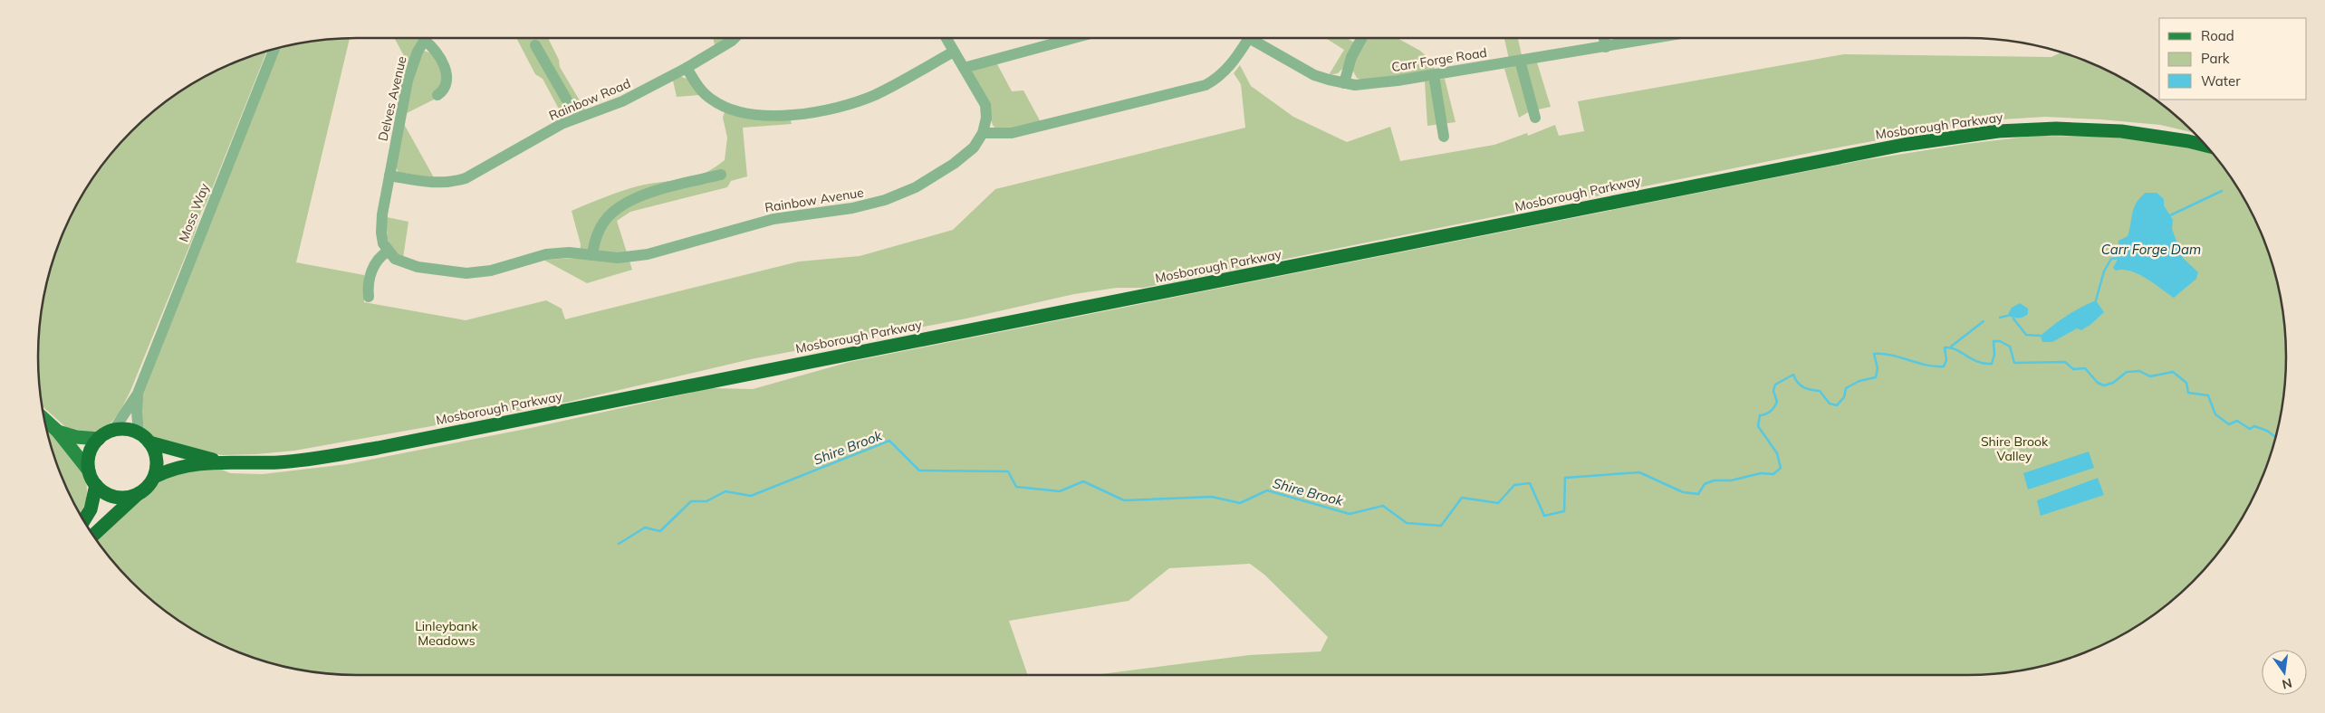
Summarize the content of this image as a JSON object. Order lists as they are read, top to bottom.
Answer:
{
  "streets": {
    "highway": ["Mosborough Parkway"],
    "street": [
      "Carr Forge Road",
      "Delves Avenue",
      "Rainbow Road",
      "Rainbow Avenue",
      "Moss Way"
    ]
  },
  "crossings": [
    ["Delves Avenue", "Rainbow Road"],
    ["Mosborough Parkway", "Moss Way"]
  ],
  "water": ["Carr Forge Dam", "Shire Brook"],
  "parks": ["Shire Brook Valley", "Linleybank Meadows"],
  "legend": ["Road", "Park", "Water"],
  "north": "bottom"
}
